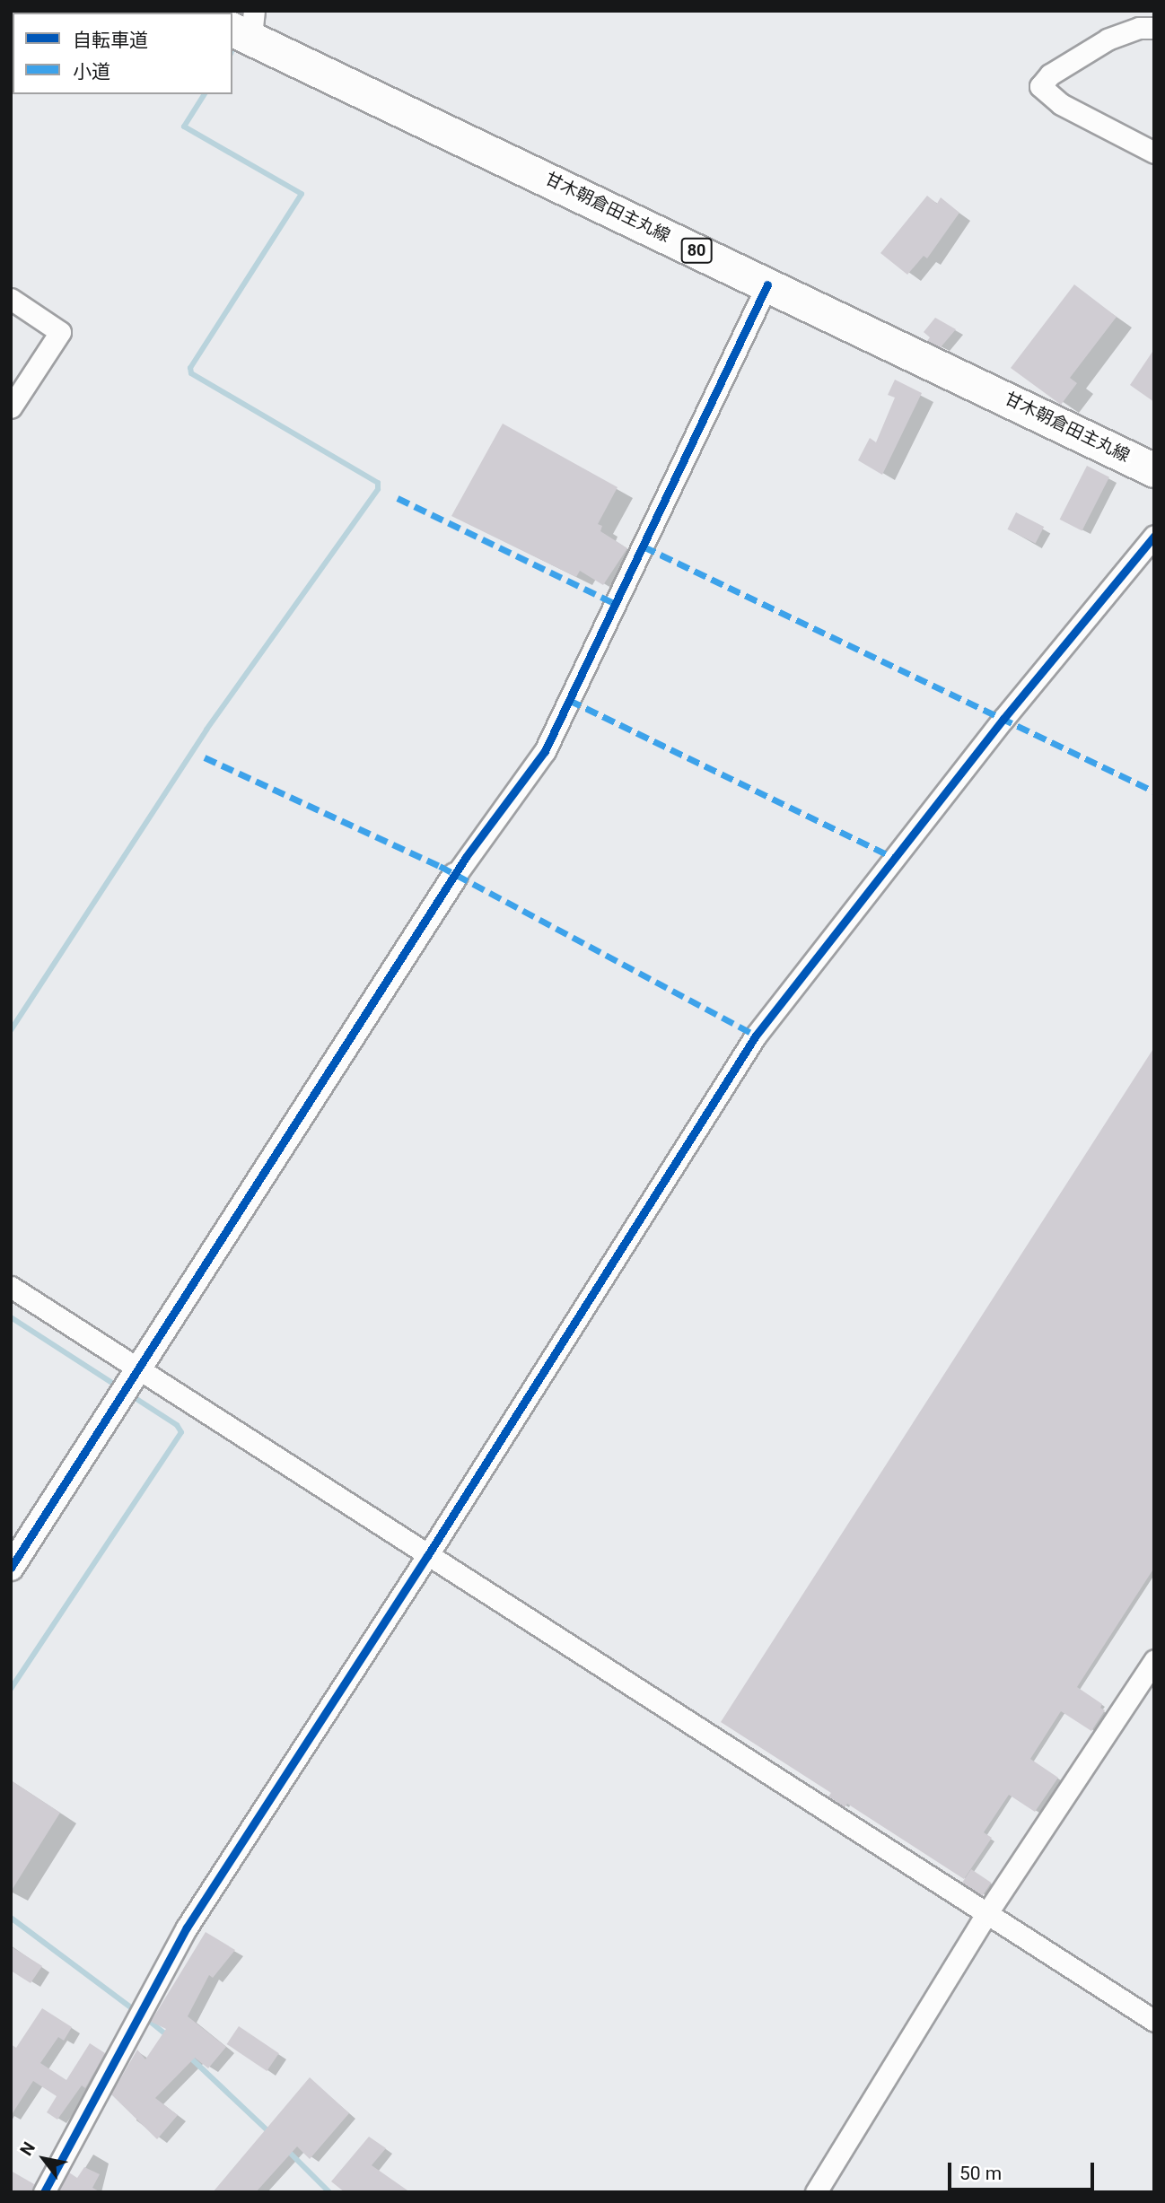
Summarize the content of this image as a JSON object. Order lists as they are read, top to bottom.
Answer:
{
  "streets": {
    "main road": ["甘木朝倉田主丸線", "80"]
  },
  "legend": ["自転車道", "小道"],
  "scale_bar": "50 m",
  "north": "top left"
}
